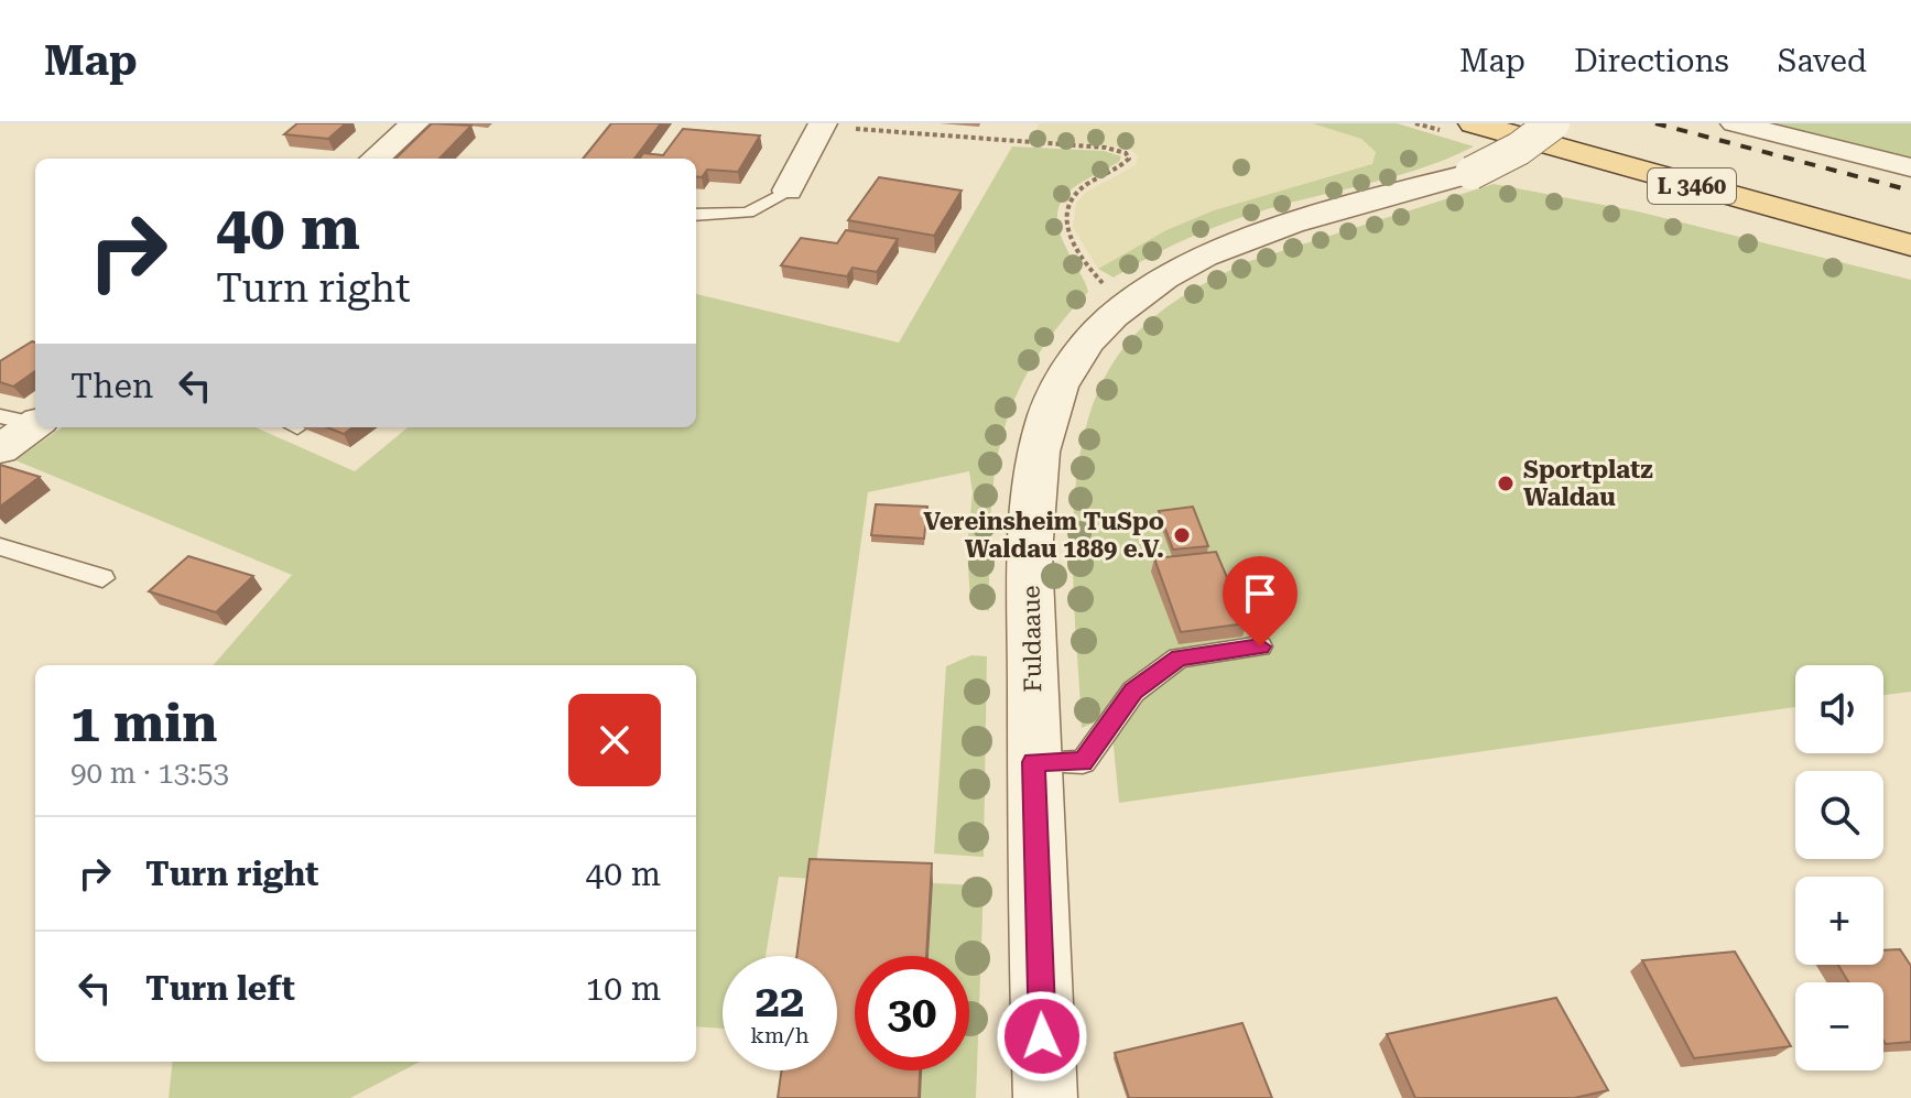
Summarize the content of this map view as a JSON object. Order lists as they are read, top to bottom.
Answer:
{
  "streets": {
    "main road": ["L 3460"],
    "street": ["Fuldaaue"]
  },
  "places": ["Sportplatz Waldau", "Vereinsheim TuSpo Waldau 1889 e.V."],
  "page": {
    "header": "Map",
    "nav": ["Map", "Directions", "Saved"],
    "turn": ["40 m", "Turn right"],
    "then": "Then",
    "map_buttons": ["+", "−"],
    "heading": ["1 min", "90 m · 13:53"],
    "list": [
      {
        "name": "Turn right",
        "value": "40 m"
      },
      {
        "name": "Turn left",
        "value": "10 m"
      }
    ],
    "speed": "22 km/h",
    "limit": "30"
  }
}
